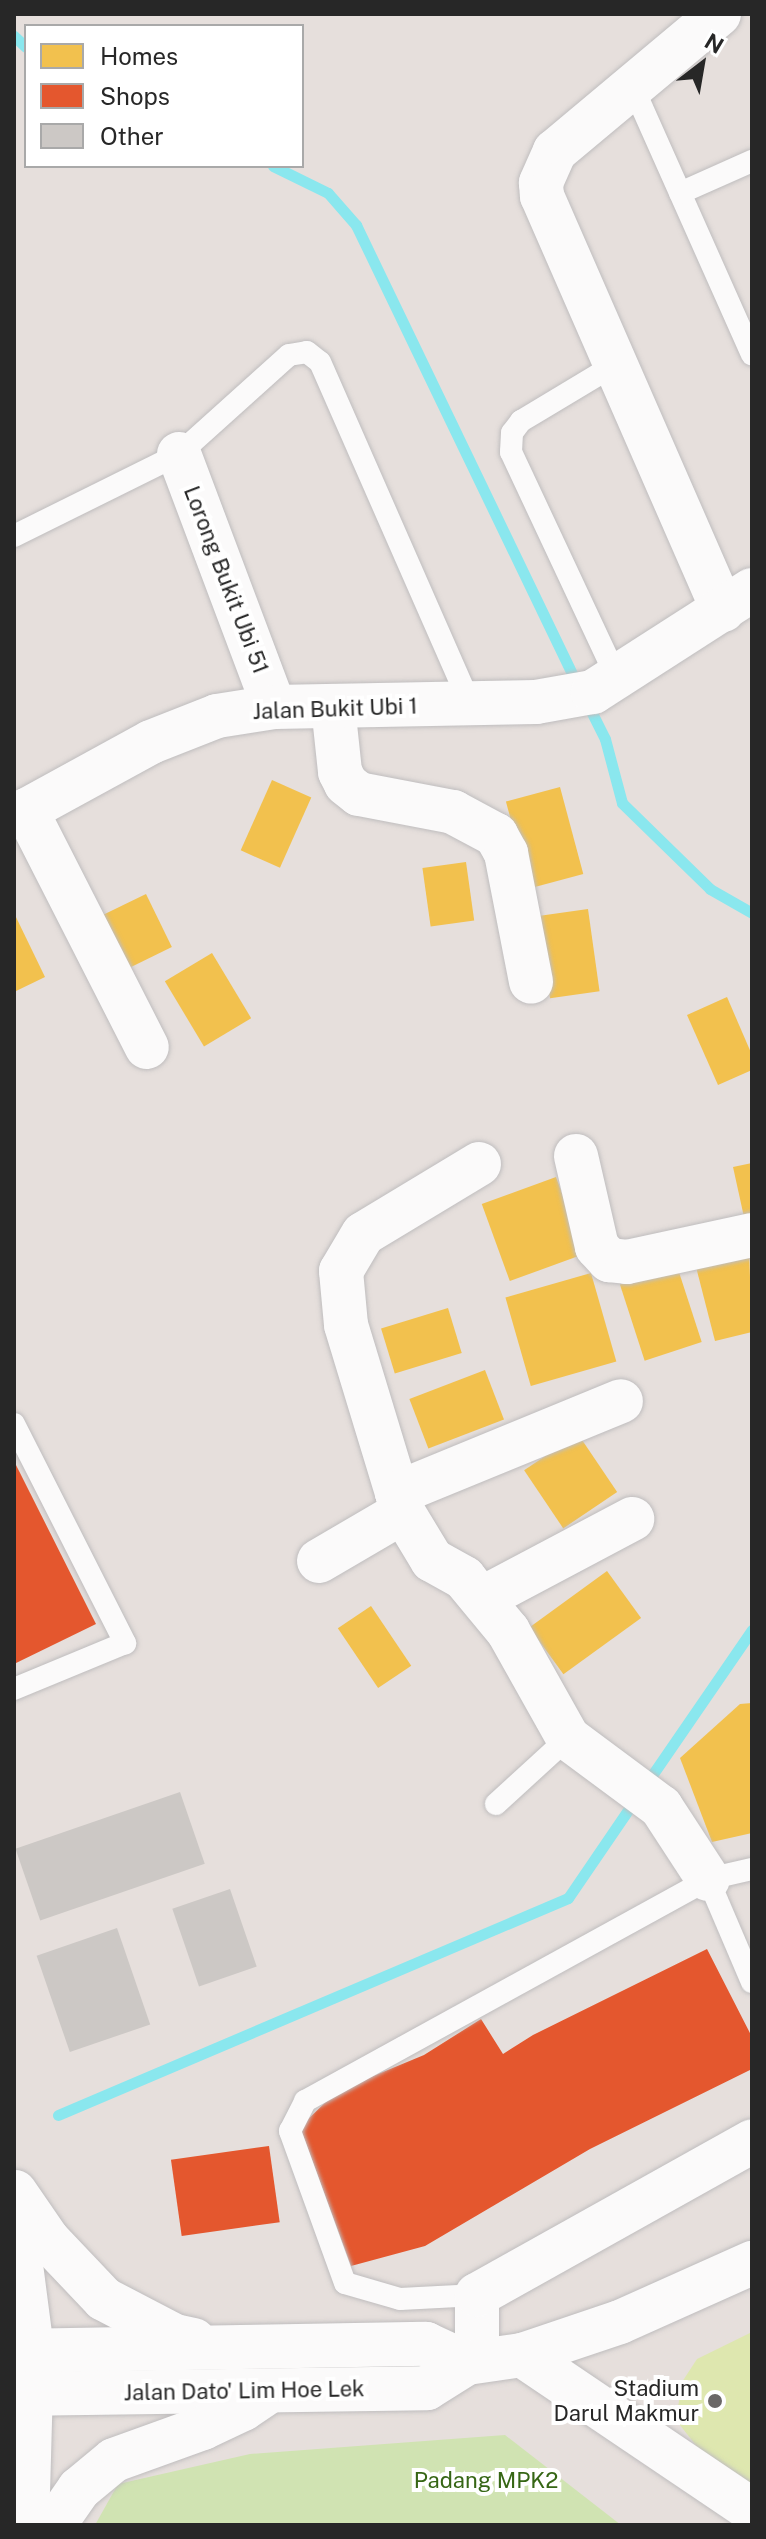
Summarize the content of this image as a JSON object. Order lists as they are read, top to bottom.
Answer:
{
  "streets": {
    "street": ["Lorong Bukit Ubi 51", "Jalan Bukit Ubi 1", "Jalan Dato' Lim Hoe Lek"]
  },
  "crossings": [
    ["Lorong Bukit Ubi 51", "Jalan Bukit Ubi 1"]
  ],
  "parks": ["Padang MPK2"],
  "places": ["Stadium Darul Makmur"],
  "legend": ["Homes", "Shops", "Other"],
  "north": "top right"
}
